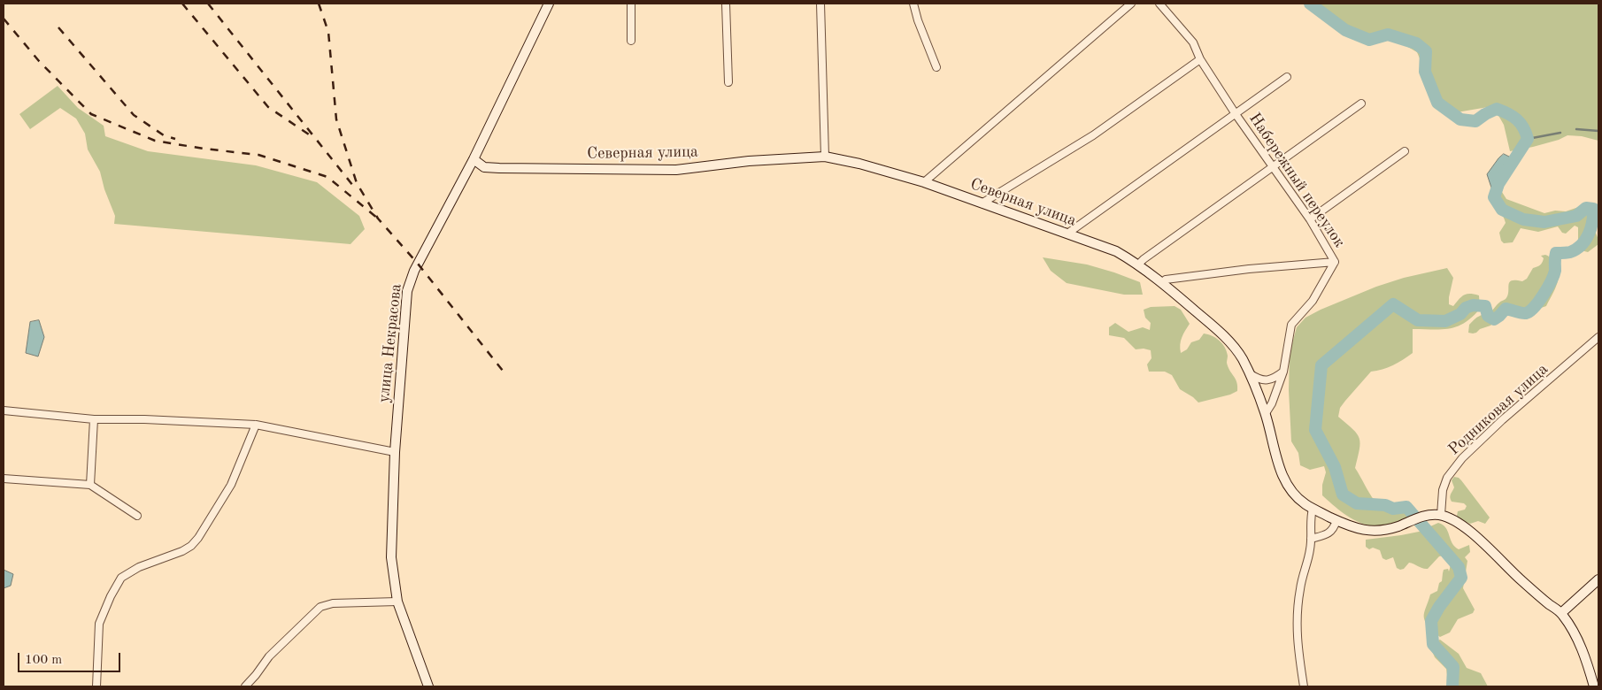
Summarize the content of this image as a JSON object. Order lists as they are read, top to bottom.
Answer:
{
  "streets": {
    "street": [
      "Северная улица",
      "Набережный переулок",
      "улица Некрасова",
      "Родниковая улица"
    ]
  },
  "crossings": [
    ["Северная улица", "Набережный переулок"],
    ["Северная улица", "улица Некрасова"],
    ["Северная улица", "Родниковая улица"]
  ],
  "scale_bar": "100 m"
}
